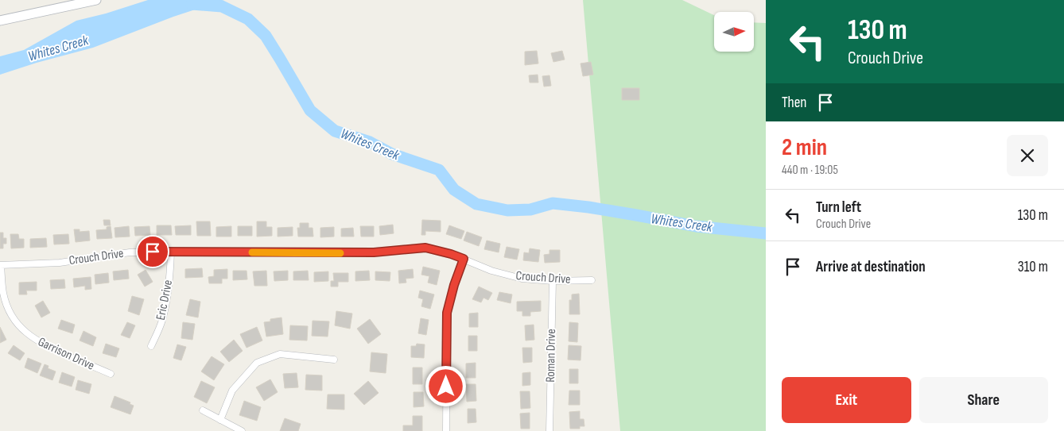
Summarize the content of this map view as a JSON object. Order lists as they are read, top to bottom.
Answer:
{
  "streets": {
    "street": [
      "Crouch Drive",
      "Eric Drive",
      "Garrison Drive",
      "Roman Drive"
    ]
  },
  "crossings": [
    ["Crouch Drive", "Eric Drive"],
    ["Crouch Drive", "Garrison Drive"],
    ["Crouch Drive", "Roman Drive"]
  ],
  "water": ["Whites Creek"],
  "north": "right",
  "page": {
    "turn": ["130 m", "Crouch Drive"],
    "then": "Then",
    "heading": ["2 min", "440 m · 19:05"],
    "list": [
      {
        "name": "Turn left",
        "note": "Crouch Drive",
        "value": "130 m"
      },
      {
        "name": "Arrive at destination",
        "value": "310 m"
      }
    ],
    "buttons": ["Exit", "Share"]
  }
}
